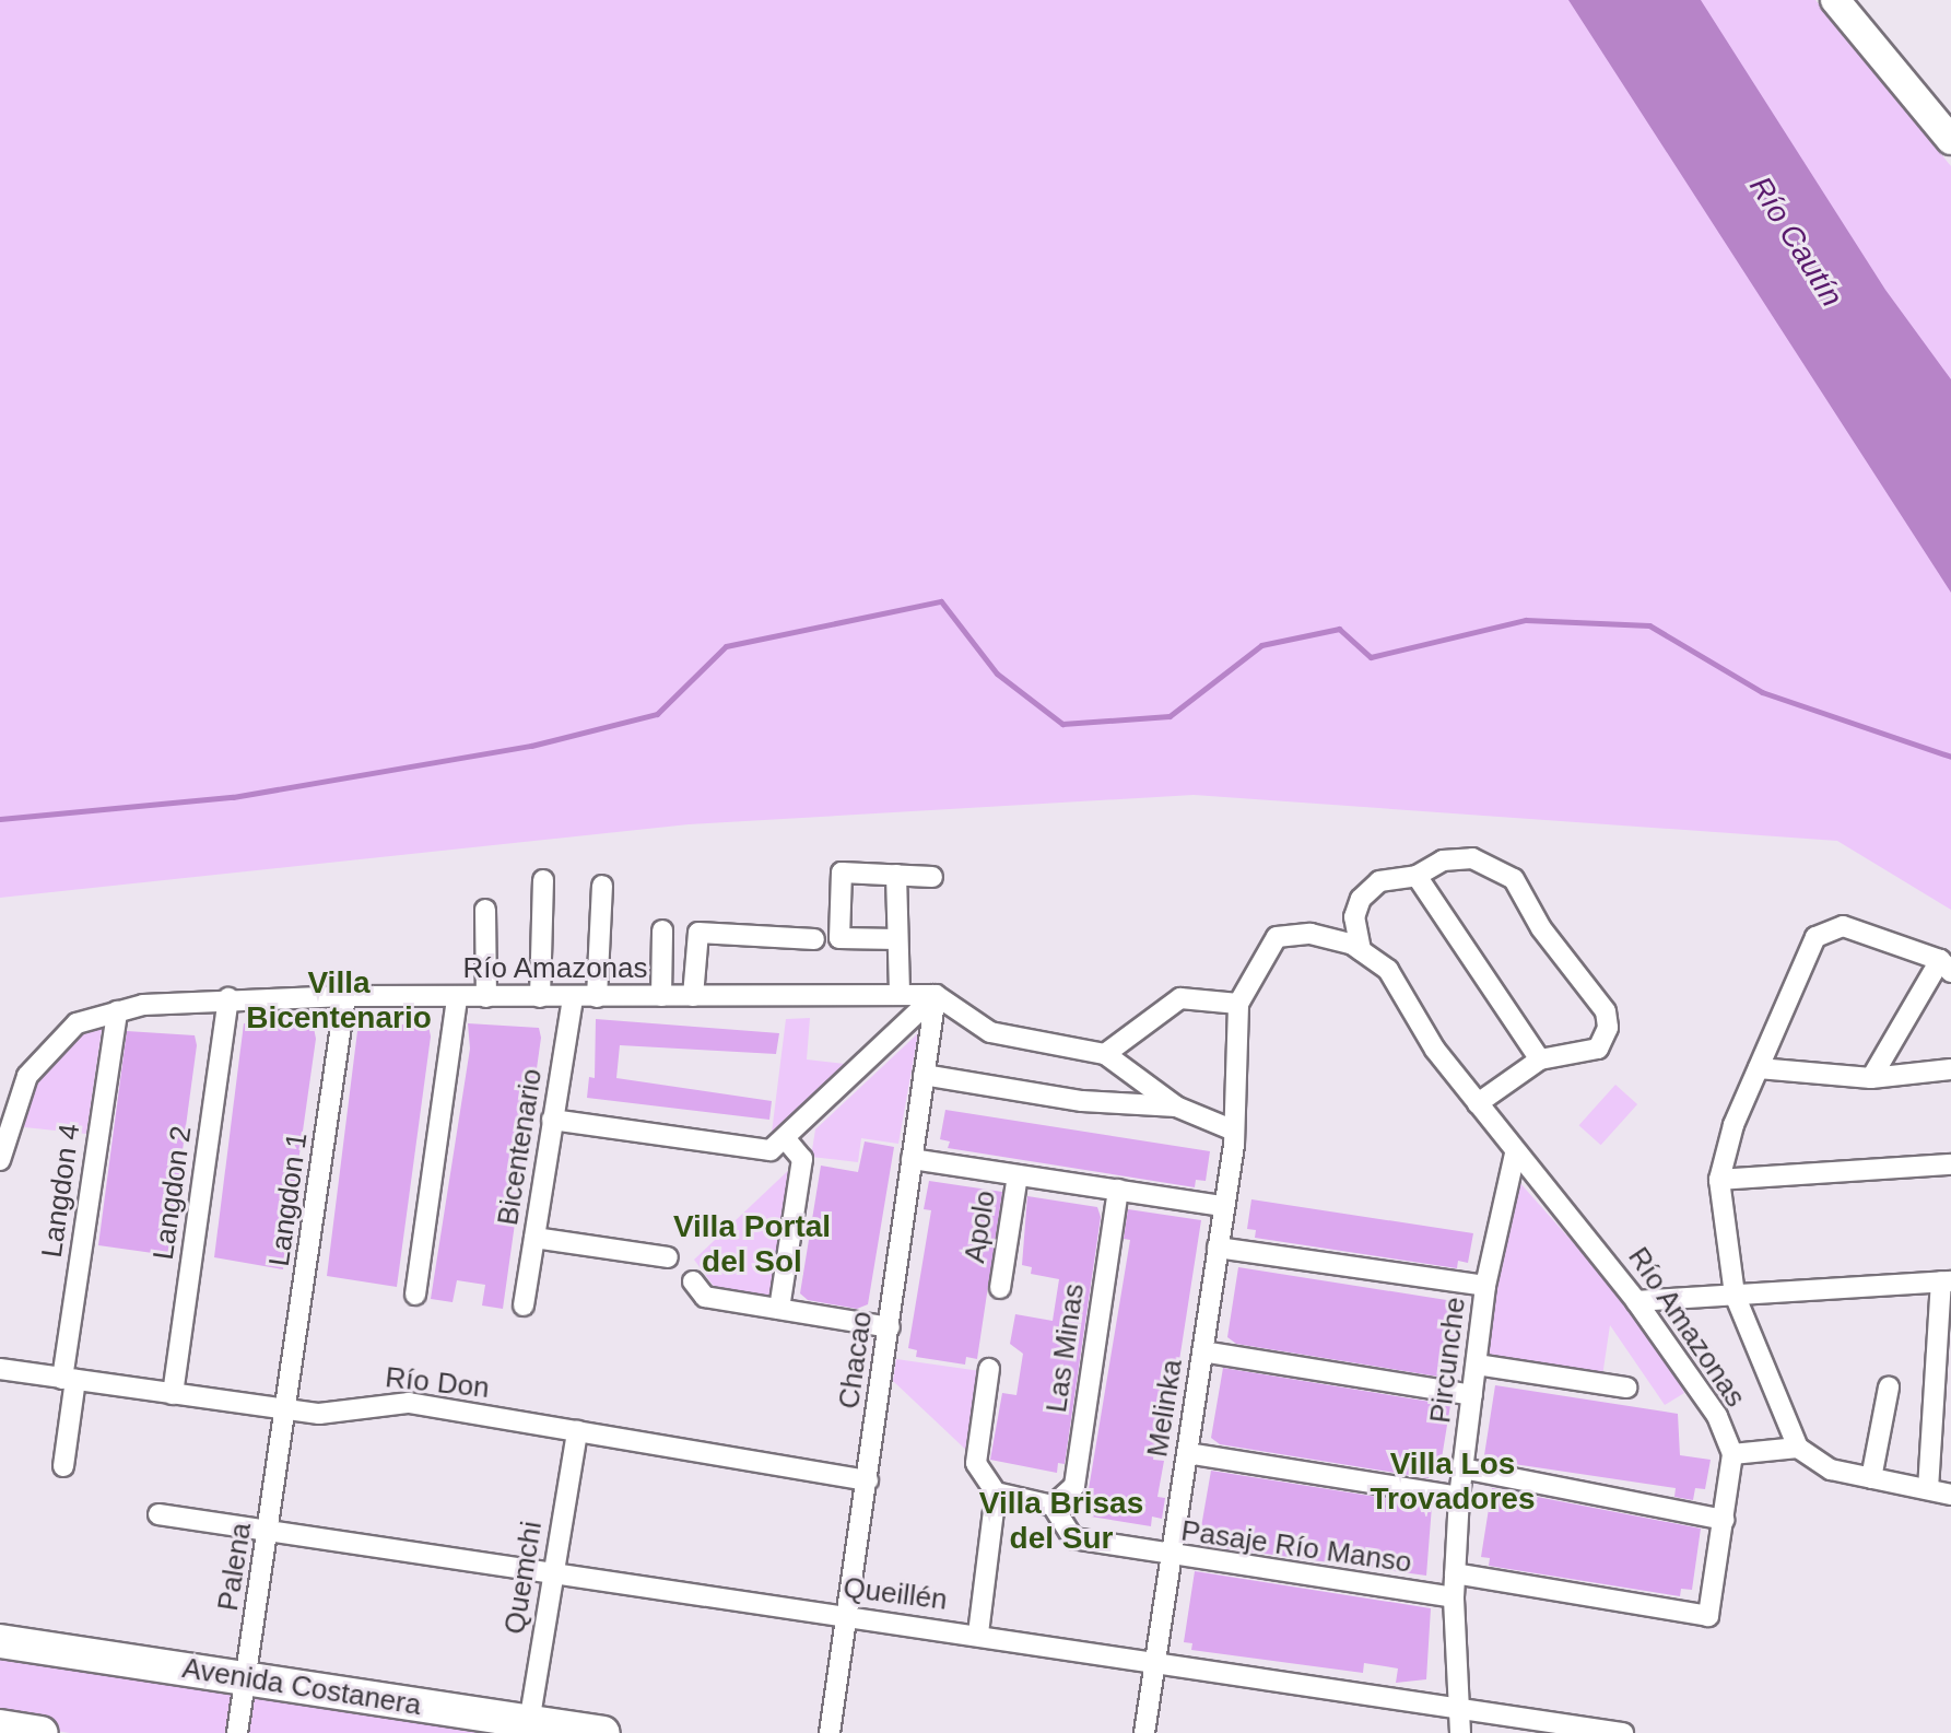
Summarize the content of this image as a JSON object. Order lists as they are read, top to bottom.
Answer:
{
  "streets": {
    "main road": ["Avenida Costanera"],
    "street": [
      "Río Amazonas",
      "Bicentenario",
      "Langdon 4",
      "Langdon 2",
      "Langdon 1",
      "Apolo",
      "Las Minas",
      "Chacao",
      "Pircunche",
      "Río Don",
      "Melinka",
      "Pasaje Río Manso",
      "Palena",
      "Quemchi",
      "Queillén"
    ]
  },
  "crossings": [
    ["Río Amazonas", "Bicentenario"],
    ["Río Amazonas", "Langdon 4"],
    ["Río Amazonas", "Langdon 2"],
    ["Río Amazonas", "Langdon 1"],
    ["Río Amazonas", "Chacao"],
    ["Río Amazonas", "Pircunche"],
    ["Langdon 4", "Río Don"],
    ["Langdon 2", "Río Don"],
    ["Langdon 1", "Río Don"],
    ["Langdon 1", "Palena"],
    ["Las Minas", "Pasaje Río Manso"],
    ["Chacao", "Río Don"],
    ["Chacao", "Queillén"],
    ["Pircunche", "Pasaje Río Manso"],
    ["Pircunche", "Queillén"],
    ["Río Don", "Palena"],
    ["Río Don", "Quemchi"],
    ["Melinka", "Pasaje Río Manso"],
    ["Melinka", "Queillén"],
    ["Palena", "Queillén"],
    ["Palena", "Avenida Costanera"],
    ["Quemchi", "Queillén"],
    ["Quemchi", "Avenida Costanera"]
  ],
  "districts": [
    "Villa Bicentenario",
    "Villa Portal del Sol",
    "Villa Los Trovadores",
    "Villa Brisas del Sur"
  ],
  "water": ["Río Cautín"]
}
